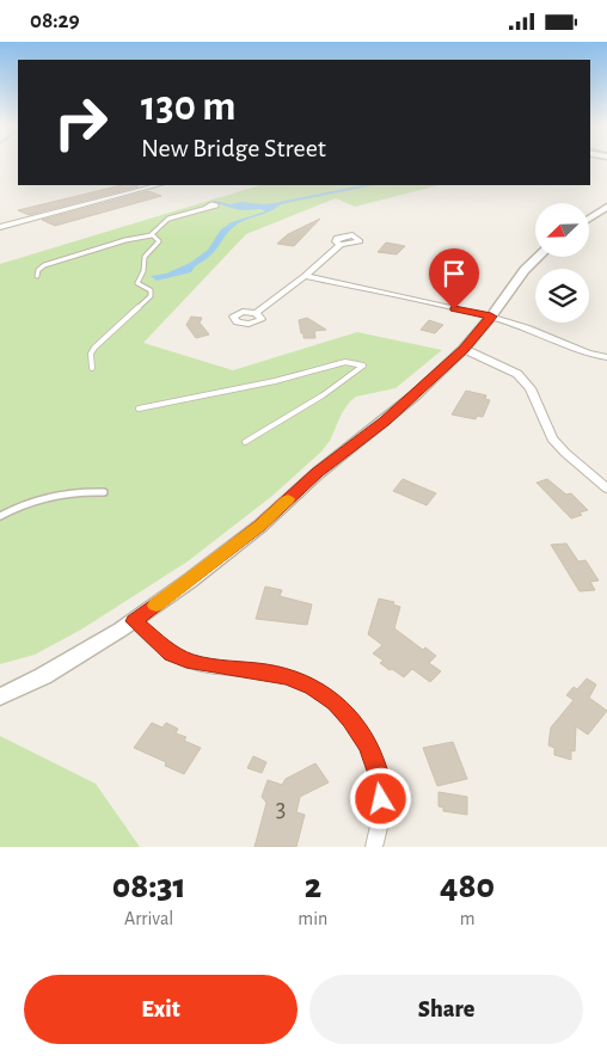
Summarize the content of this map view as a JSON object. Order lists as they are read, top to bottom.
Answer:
{
  "house_numbers": ["3"],
  "north": "bottom left",
  "page": {
    "status": "08:29",
    "turn": ["130 m", "New Bridge Street"],
    "eta": [
      "08:31",
      "Arrival",
      "2",
      "min",
      "480",
      "m"
    ],
    "buttons": ["Exit", "Share"]
  }
}
